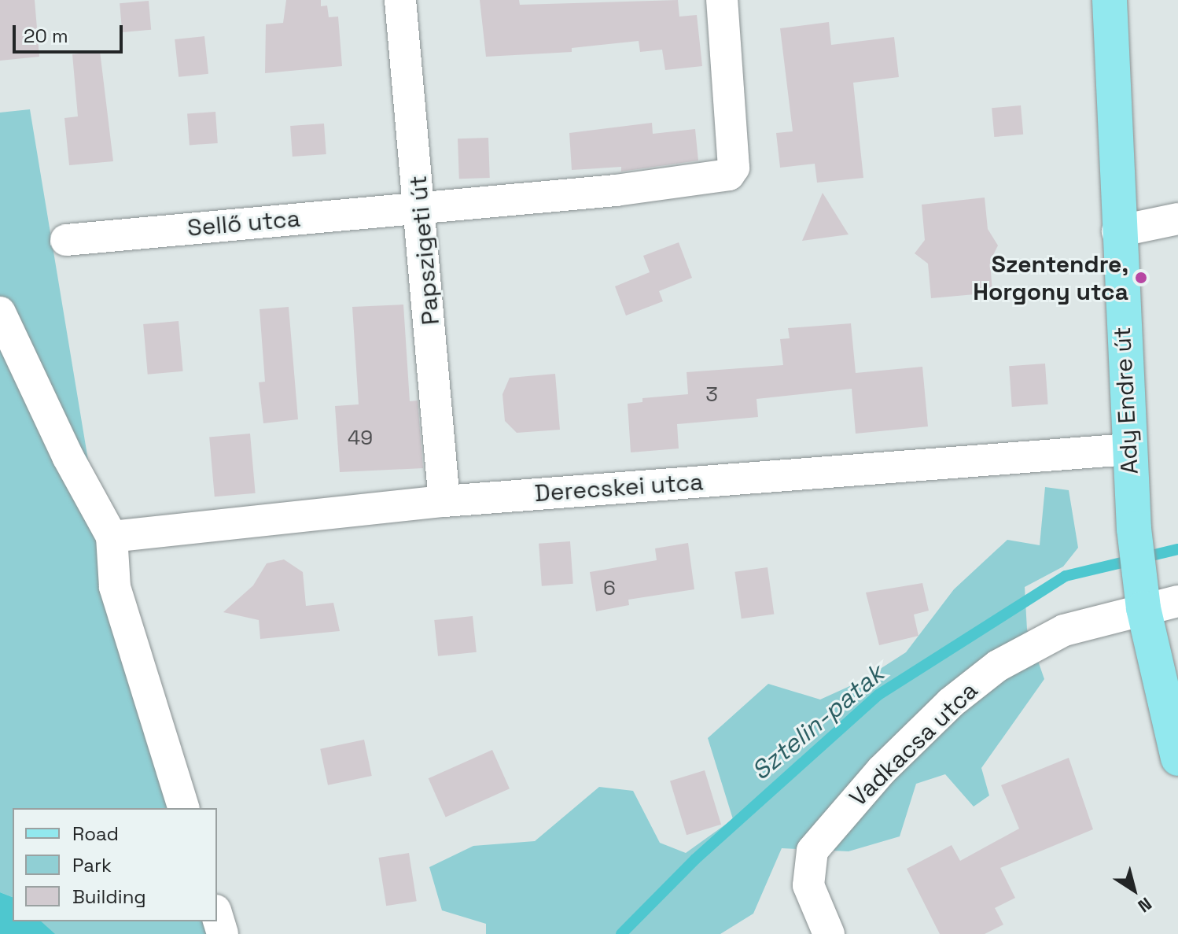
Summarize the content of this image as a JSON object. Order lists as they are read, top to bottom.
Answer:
{
  "streets": {
    "main road": ["Ady Endre út"],
    "street": [
      "Sellő utca",
      "Papszigeti út",
      "Derecskei utca",
      "Vadkacsa utca"
    ]
  },
  "crossings": [
    ["Sellő utca", "Papszigeti út"],
    ["Papszigeti út", "Derecskei utca"],
    ["Ady Endre út", "Derecskei utca"],
    ["Ady Endre út", "Vadkacsa utca"]
  ],
  "water": ["Sztelin-patak"],
  "places": ["Szentendre, Horgony utca"],
  "house_numbers": ["3", "49", "6"],
  "legend": ["Road", "Park", "Building"],
  "scale_bar": "20 m",
  "north": "bottom right"
}
